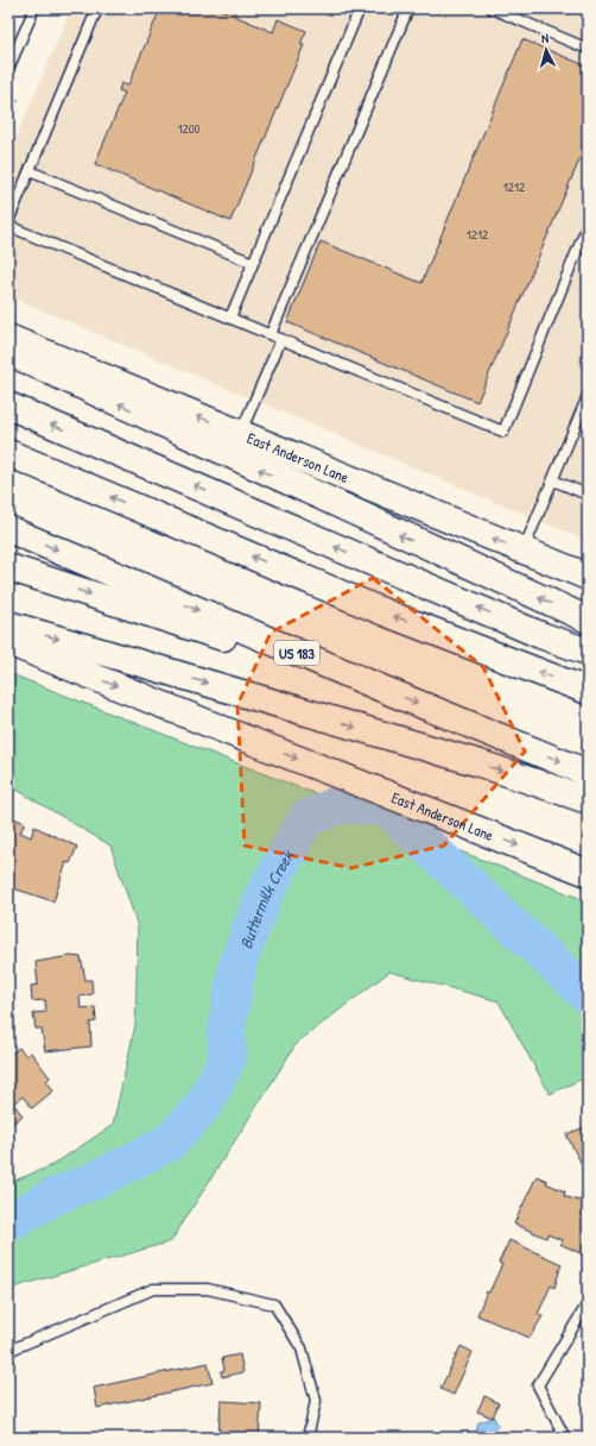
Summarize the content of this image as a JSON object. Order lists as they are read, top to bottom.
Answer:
{
  "streets": {
    "main road": ["East Anderson Lane", "US 183"]
  },
  "water": ["Buttermilk Creek"],
  "house_numbers": ["1200", "1212", "1212"],
  "north": "top"
}
